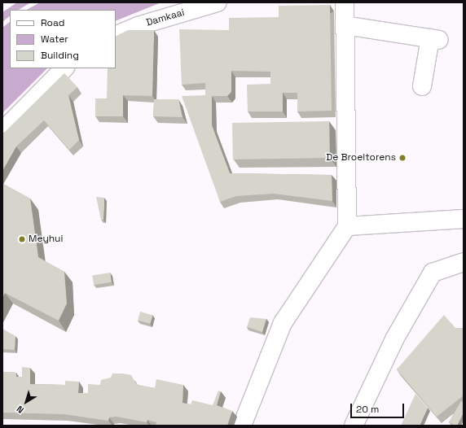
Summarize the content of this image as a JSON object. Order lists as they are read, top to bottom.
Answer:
{
  "streets": {
    "street": ["Damkaai"]
  },
  "places": ["De Broeltorens", "Meyhui"],
  "legend": ["Road", "Water", "Building"],
  "scale_bar": "20 m",
  "north": "bottom left"
}
